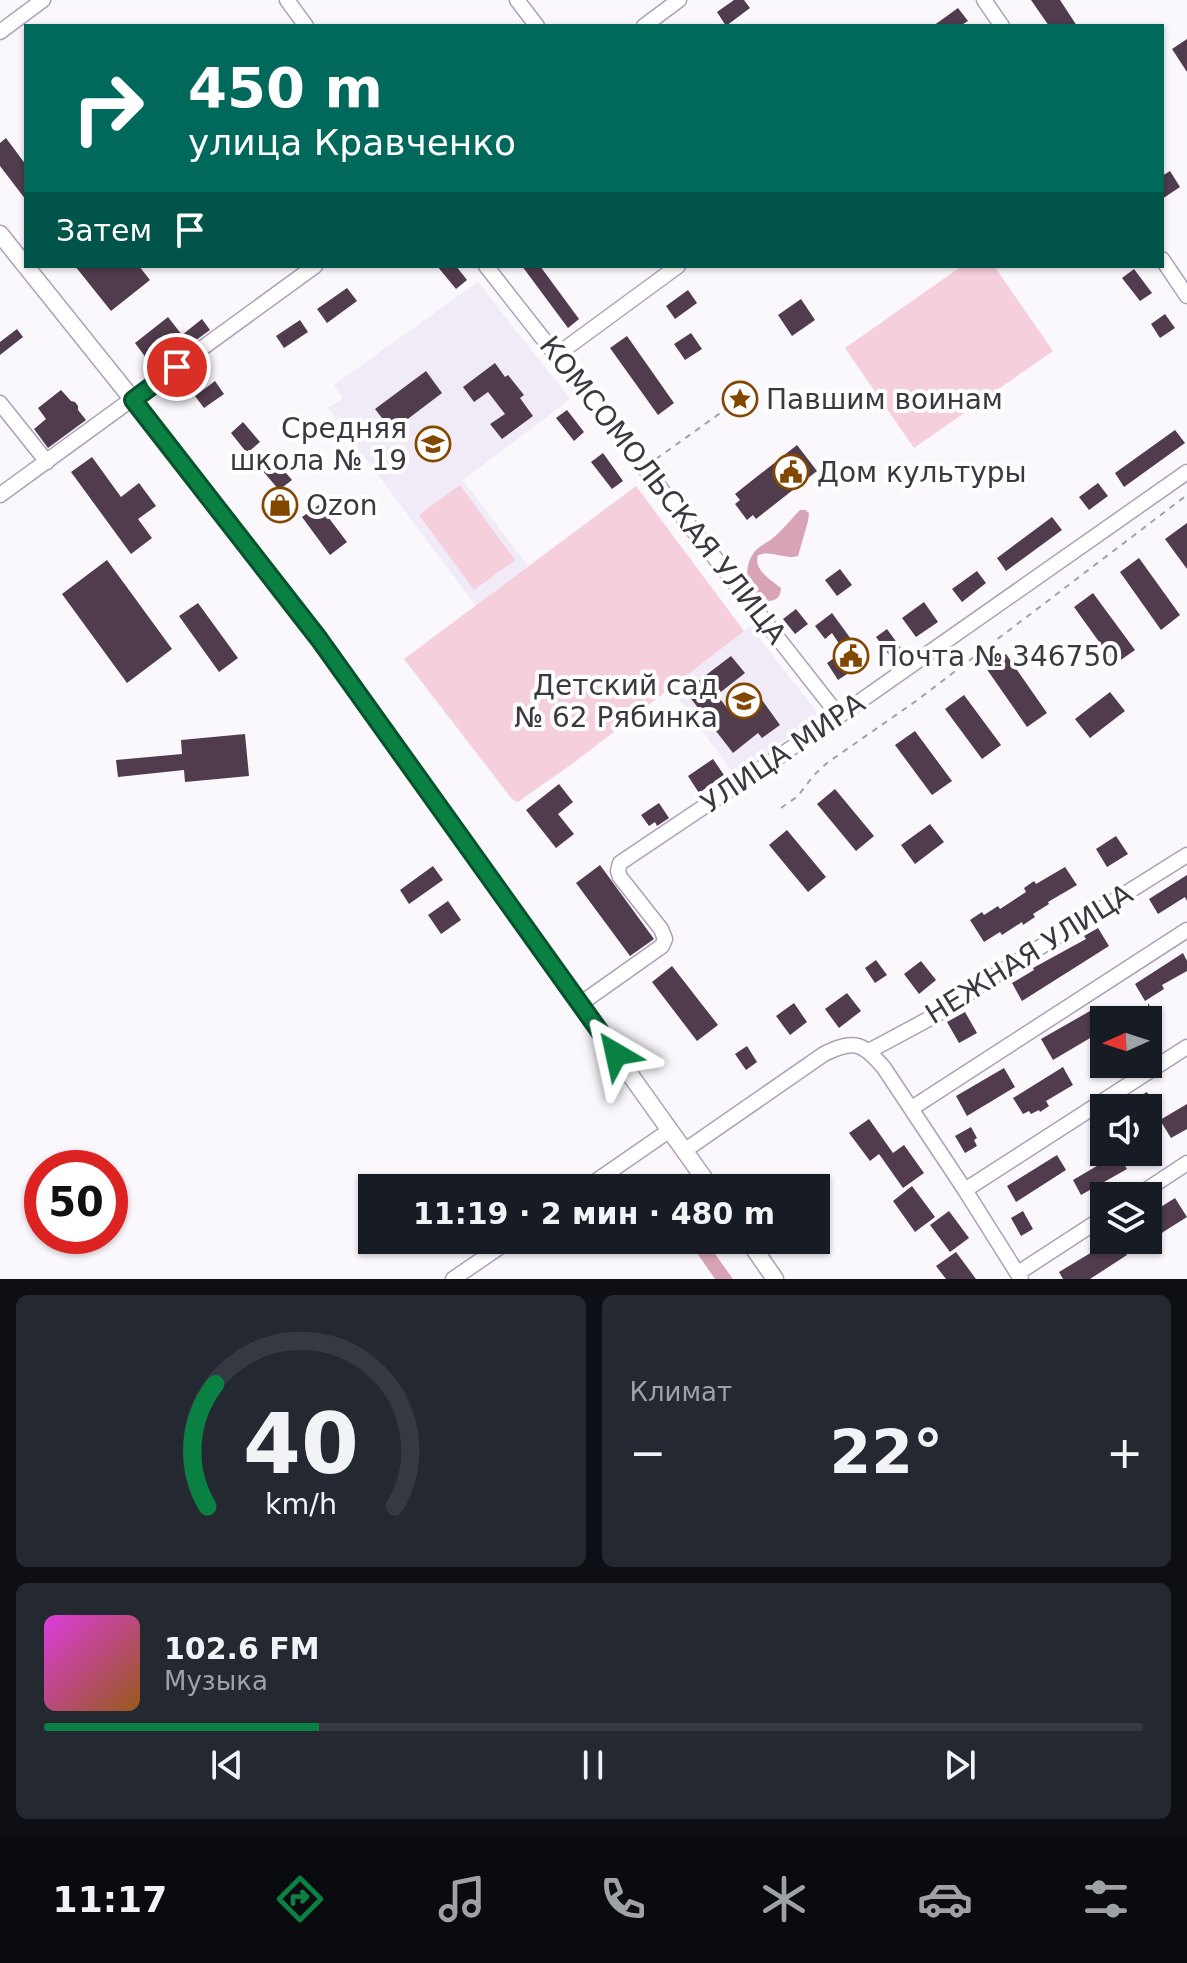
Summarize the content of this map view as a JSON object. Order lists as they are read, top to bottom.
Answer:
{
  "streets": {
    "street": ["КОМСОМОЛЬСКАЯ УЛИЦА", "УЛИЦА МИРА", "НЕЖНАЯ УЛИЦА"]
  },
  "crossings": [
    ["КОМСОМОЛЬСКАЯ УЛИЦА", "УЛИЦА МИРА"]
  ],
  "places": {
    "place": ["Павшим воинам"],
    "school or university": ["Средняя школа № 19", "Детский сад № 62 Рябинка"],
    "public building": ["Дом культуры", "Почта № 346750"],
    "shop": ["Ozon"]
  },
  "north": "left",
  "page": {
    "turn": ["450 m", "улица Кравченко"],
    "then": "Затем",
    "limit": "50",
    "trip": "11:19 · 2 мин · 480 m",
    "tile": "Климат",
    "heat": ["−", "22°", "+"],
    "song": ["102.6 FM", "Музыка"],
    "tabs": "11:17",
    "gauge": ["40", "km/h"]
  }
}
